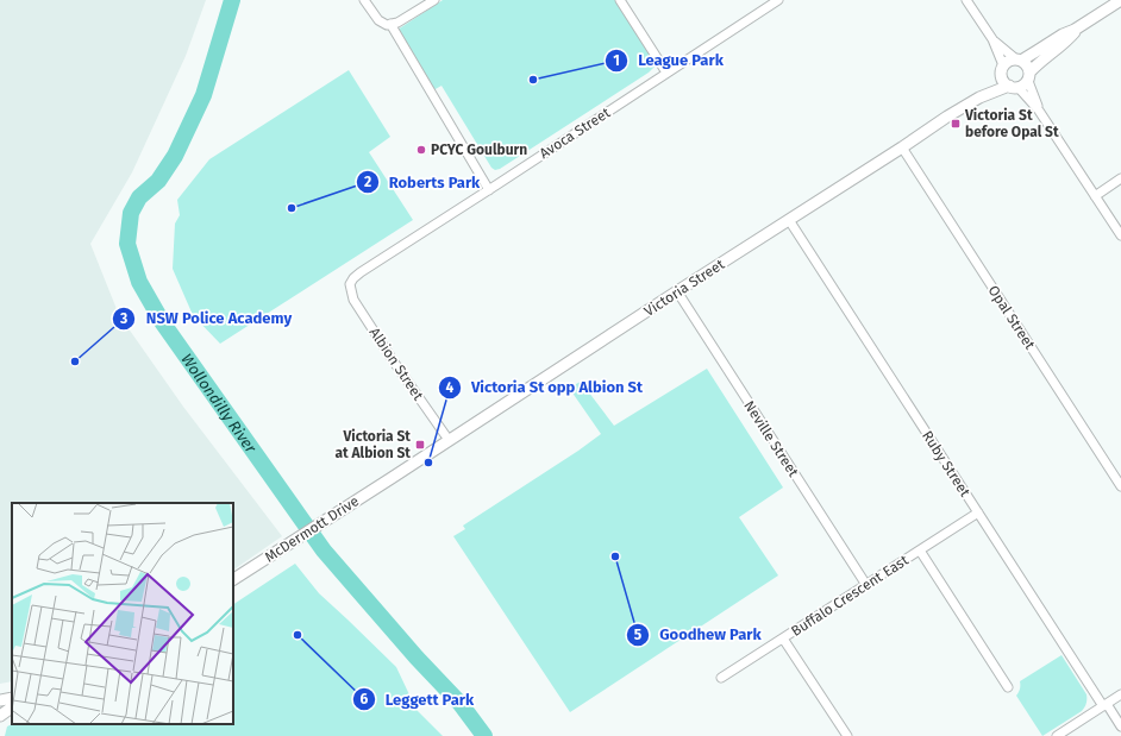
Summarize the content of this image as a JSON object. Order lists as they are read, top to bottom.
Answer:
{
  "streets": {
    "main road": ["Victoria Street", "McDermott Drive"],
    "street": [
      "Avoca Street",
      "Opal Street",
      "Albion Street",
      "Neville Street",
      "Ruby Street",
      "Buffalo Crescent East"
    ]
  },
  "crossings": [
    ["Avoca Street", "Albion Street"],
    ["Victoria Street", "Opal Street"],
    ["Victoria Street", "Albion Street"],
    ["Victoria Street", "Neville Street"],
    ["Victoria Street", "Ruby Street"],
    ["Victoria Street", "McDermott Drive"],
    ["Neville Street", "Buffalo Crescent East"],
    ["Ruby Street", "Buffalo Crescent East"]
  ],
  "water": ["Wollondilly River"],
  "places": {
    "other": [
      "League Park",
      "PCYC Goulburn",
      "Roberts Park",
      "NSW Police Academy",
      "Victoria St opp Albion St",
      "Goodhew Park",
      "Leggett Park"
    ],
    "transit": ["Victoria St before Opal St", "Victoria St at Albion St"]
  }
}
